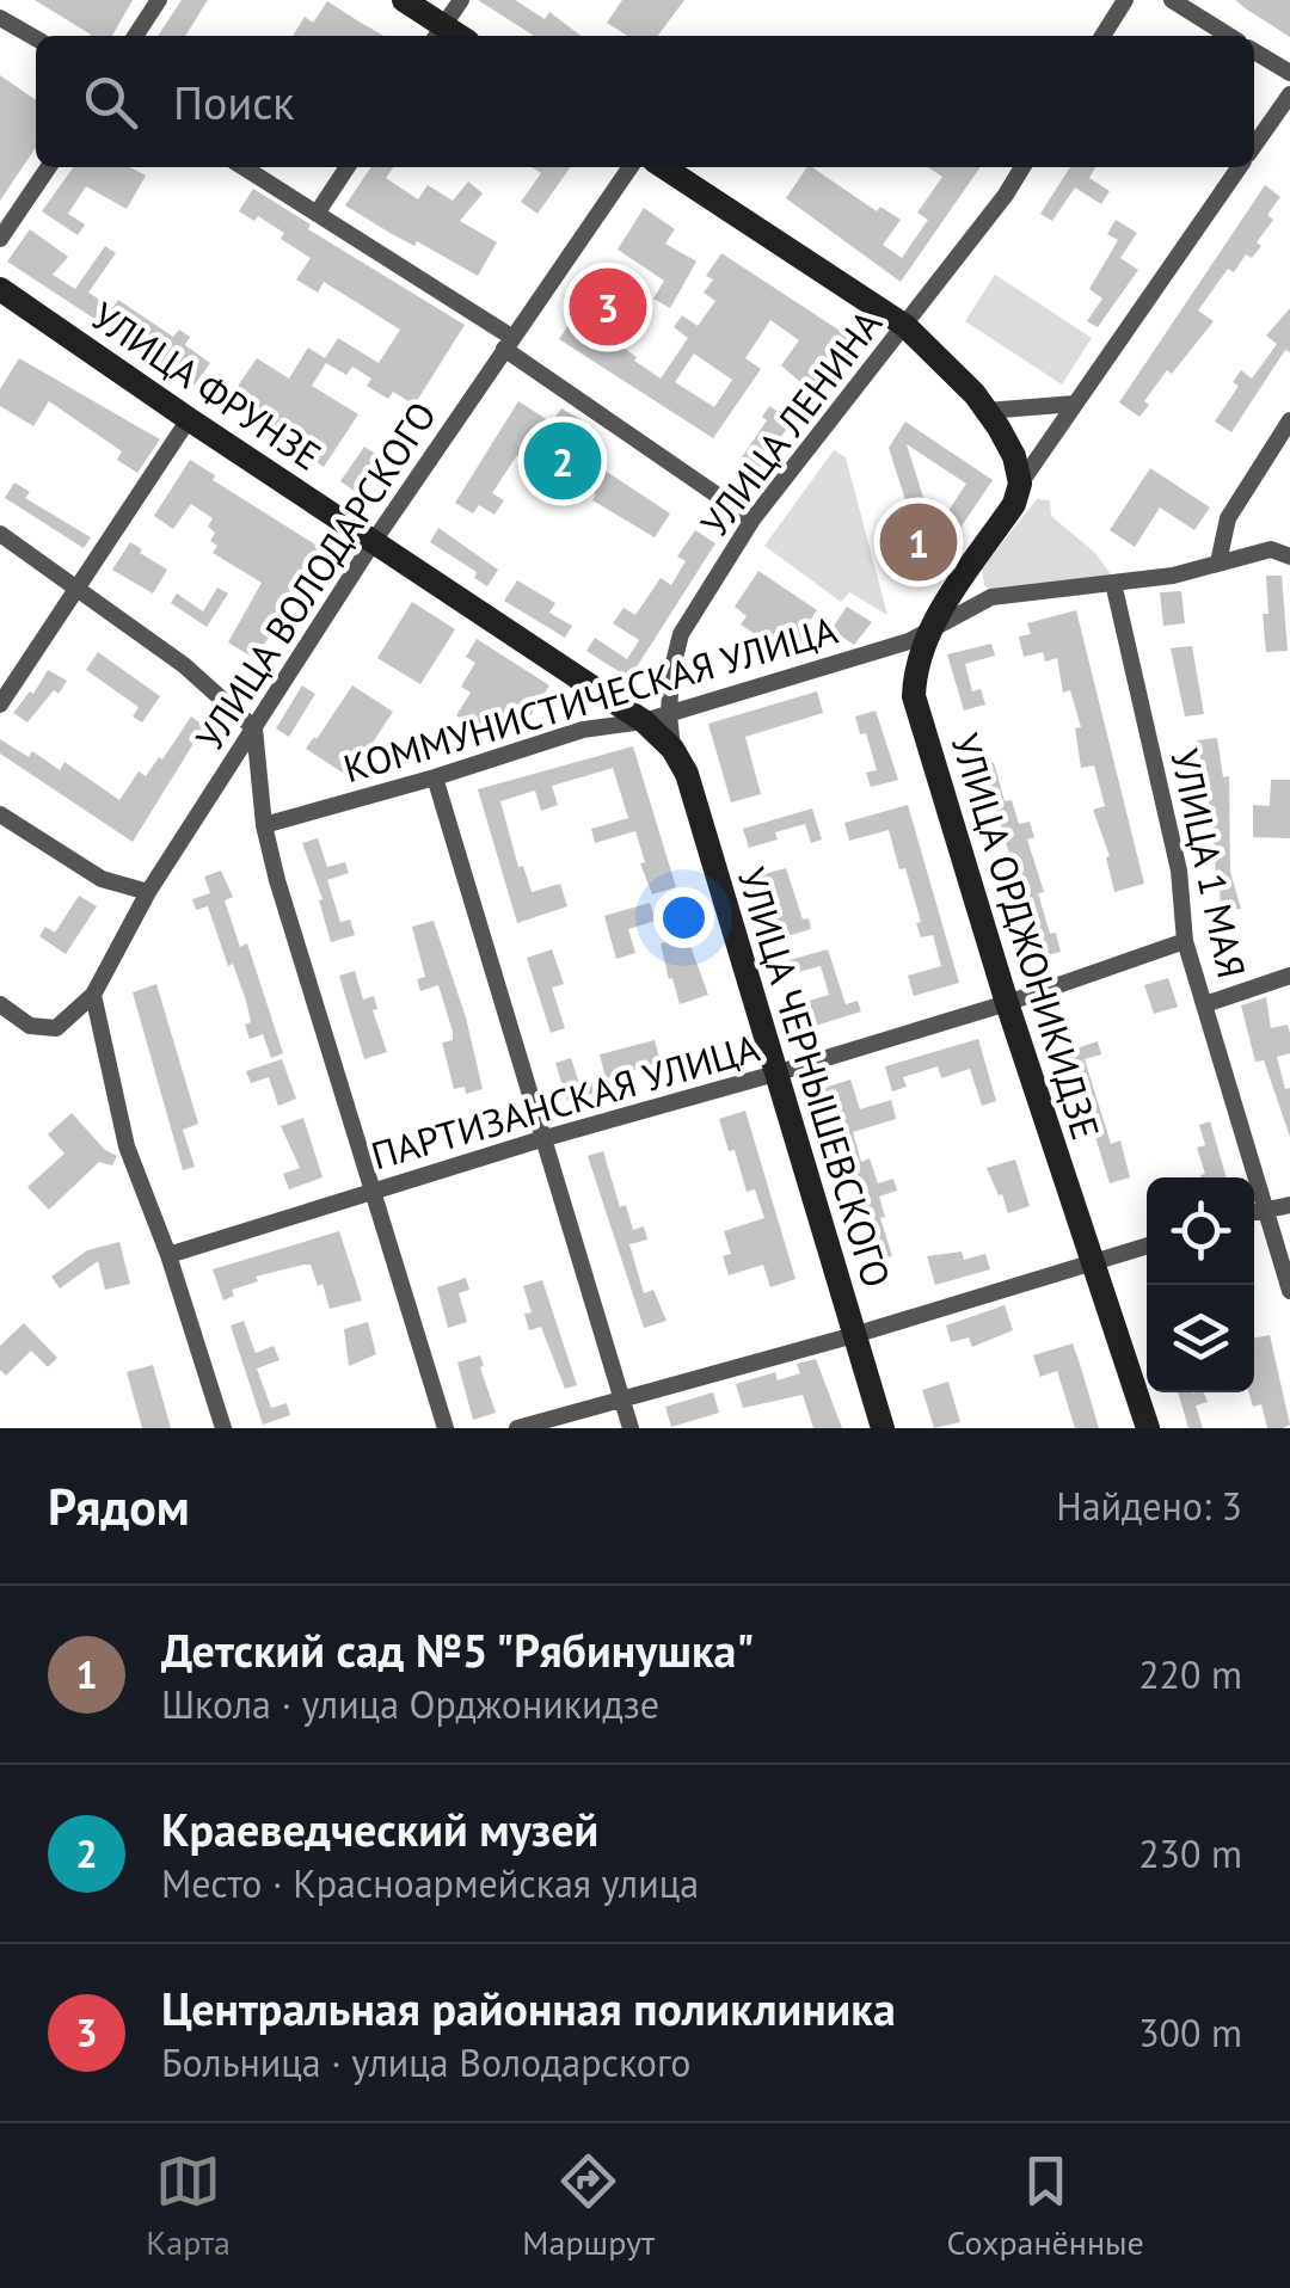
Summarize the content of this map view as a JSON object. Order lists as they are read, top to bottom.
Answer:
{
  "streets": {
    "main road": ["УЛИЦА ФРУНЗЕ", "УЛИЦА ОРДЖОНИКИДЗЕ", "УЛИЦА ЧЕРНЫШЕВСКОГО"],
    "street": [
      "УЛИЦА ЛЕНИНА",
      "УЛИЦА ВОЛОДАРСКОГО",
      "КОММУНИСТИЧЕСКАЯ УЛИЦА",
      "УЛИЦА 1 МАЯ",
      "ПАРТИЗАНСКАЯ УЛИЦА"
    ]
  },
  "crossings": [
    ["УЛИЦА ФРУНЗЕ", "УЛИЦА ЛЕНИНА"],
    ["УЛИЦА ФРУНЗЕ", "УЛИЦА ВОЛОДАРСКОГО"],
    ["УЛИЦА ФРУНЗЕ", "КОММУНИСТИЧЕСКАЯ УЛИЦА"],
    ["УЛИЦА ФРУНЗЕ", "УЛИЦА ЧЕРНЫШЕВСКОГО"],
    ["УЛИЦА ЛЕНИНА", "КОММУНИСТИЧЕСКАЯ УЛИЦА"],
    ["КОММУНИСТИЧЕСКАЯ УЛИЦА", "УЛИЦА 1 МАЯ"],
    ["КОММУНИСТИЧЕСКАЯ УЛИЦА", "УЛИЦА ОРДЖОНИКИДЗЕ"],
    ["УЛИЦА 1 МАЯ", "ПАРТИЗАНСКАЯ УЛИЦА"],
    ["УЛИЦА ОРДЖОНИКИДЗЕ", "ПАРТИЗАНСКАЯ УЛИЦА"],
    ["УЛИЦА ЧЕРНЫШЕВСКОГО", "ПАРТИЗАНСКАЯ УЛИЦА"]
  ],
  "page": {
    "search": "Поиск",
    "pins": ["3", "2", "1"],
    "heading": ["Рядом", "Найдено: 3"],
    "list": [
      {
        "mark": "1",
        "name": "Детский сад №5 \"Рябинушка\"",
        "note": "Школа · улица Орджоникидзе",
        "value": "220 m"
      },
      {
        "mark": "2",
        "name": "Краеведческий музей",
        "note": "Место · Красноармейская улица",
        "value": "230 m"
      },
      {
        "mark": "3",
        "name": "Центральная районная поликлиника",
        "note": "Больница · улица Володарского",
        "value": "300 m"
      }
    ],
    "nav": ["Карта", "Маршрут", "Сохранённые"]
  }
}
